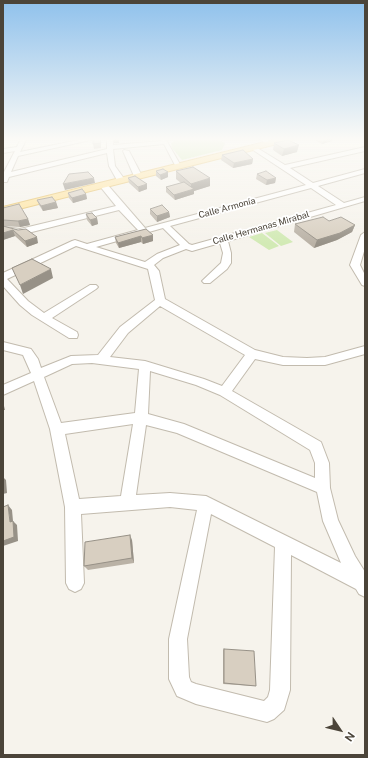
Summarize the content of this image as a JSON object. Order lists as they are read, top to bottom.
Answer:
{
  "streets": {
    "street": ["Calle Armonía", "Calle Hermanas Mirabal"]
  },
  "north": "bottom right"
}
